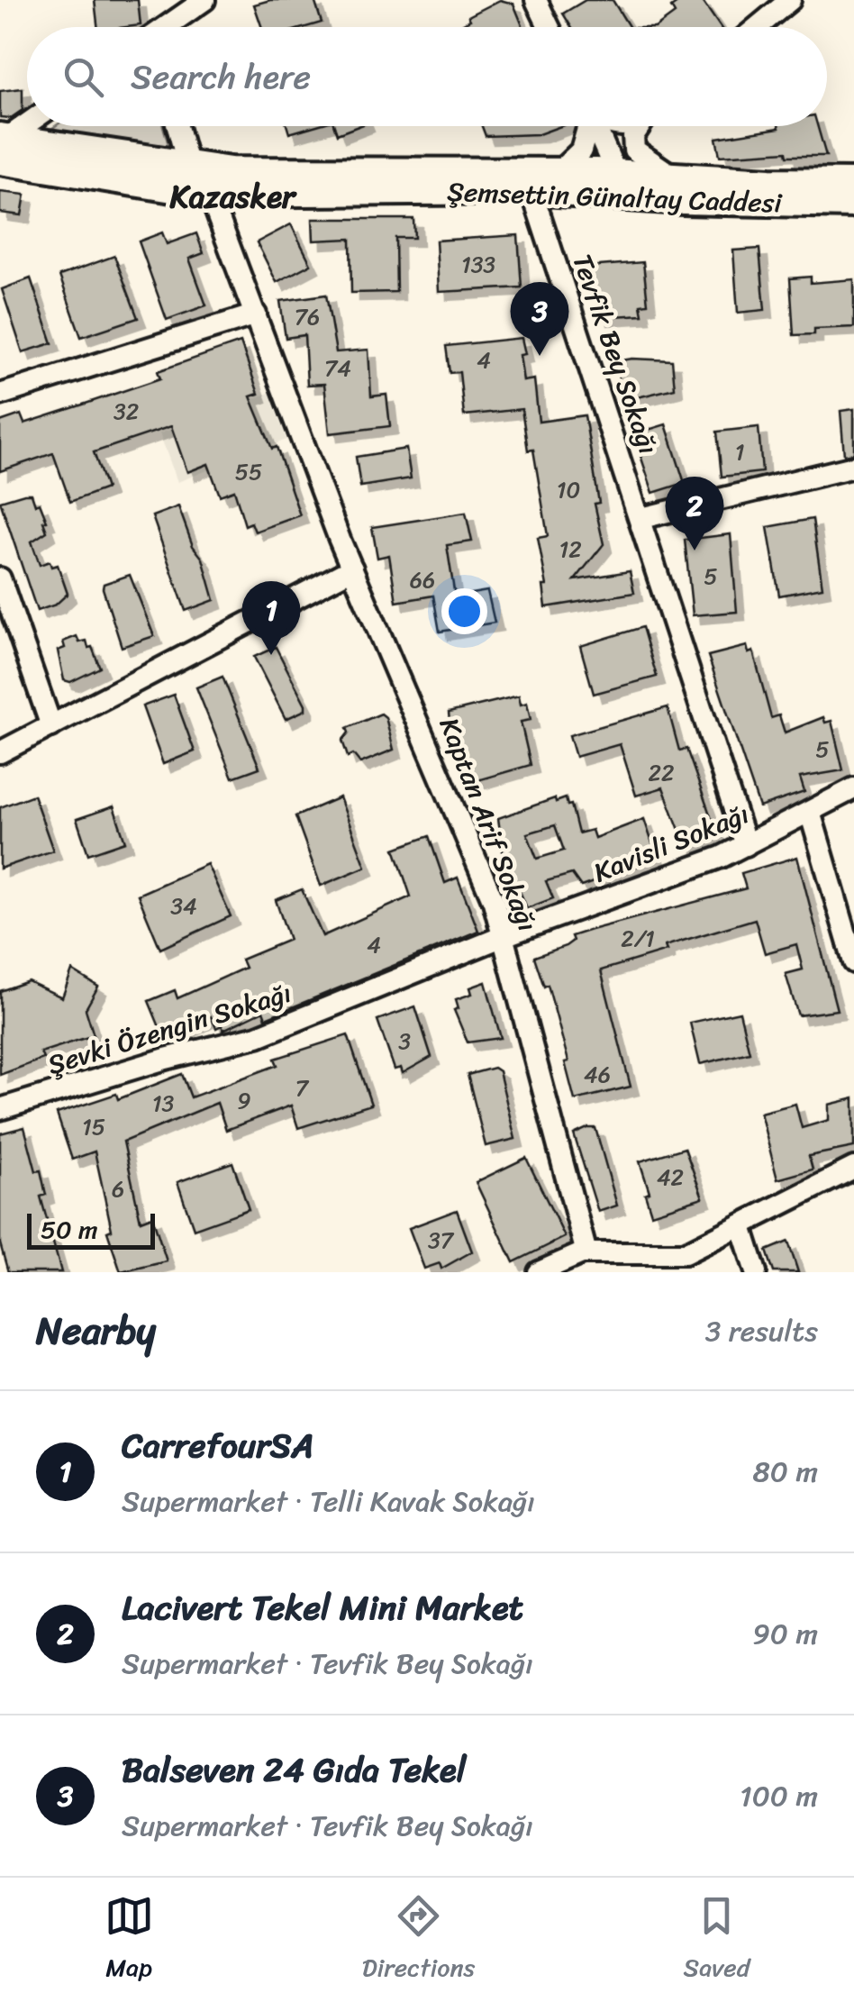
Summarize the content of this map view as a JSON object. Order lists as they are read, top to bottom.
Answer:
{
  "streets": {
    "main road": ["Şemsettin Günaltay Caddesi"],
    "street": [
      "Tevfik Bey Sokağı",
      "Kaptan Arif Sokağı",
      "Kavisli Sokağı",
      "Şevki Özengin Sokağı"
    ]
  },
  "crossings": [
    ["Şemsettin Günaltay Caddesi", "Tevfik Bey Sokağı"],
    ["Şemsettin Günaltay Caddesi", "Kaptan Arif Sokağı"],
    ["Tevfik Bey Sokağı", "Kavisli Sokağı"],
    ["Kaptan Arif Sokağı", "Kavisli Sokağı"],
    ["Kaptan Arif Sokağı", "Şevki Özengin Sokağı"],
    ["Kavisli Sokağı", "Şevki Özengin Sokağı"]
  ],
  "districts": ["Kazasker"],
  "house_numbers": [
    "133",
    "76",
    "4",
    "74",
    "32",
    "1",
    "55",
    "10",
    "12",
    "5",
    "66",
    "5",
    "22",
    "34",
    "2/1",
    "4",
    "3",
    "46",
    "7",
    "9",
    "13",
    "15",
    "42",
    "6",
    "37"
  ],
  "scale_bar": "50 m",
  "page": {
    "search": "Search here",
    "pins": ["3", "2", "1"],
    "scale": "50 m",
    "heading": ["Nearby", "3 results"],
    "list": [
      {
        "mark": "1",
        "name": "CarrefourSA",
        "note": "Supermarket · Telli Kavak Sokağı",
        "value": "80 m"
      },
      {
        "mark": "2",
        "name": "Lacivert Tekel Mini Market",
        "note": "Supermarket · Tevfik Bey Sokağı",
        "value": "90 m"
      },
      {
        "mark": "3",
        "name": "Balseven 24 Gıda Tekel",
        "note": "Supermarket · Tevfik Bey Sokağı",
        "value": "100 m"
      }
    ],
    "nav": ["Map", "Directions", "Saved"]
  }
}
